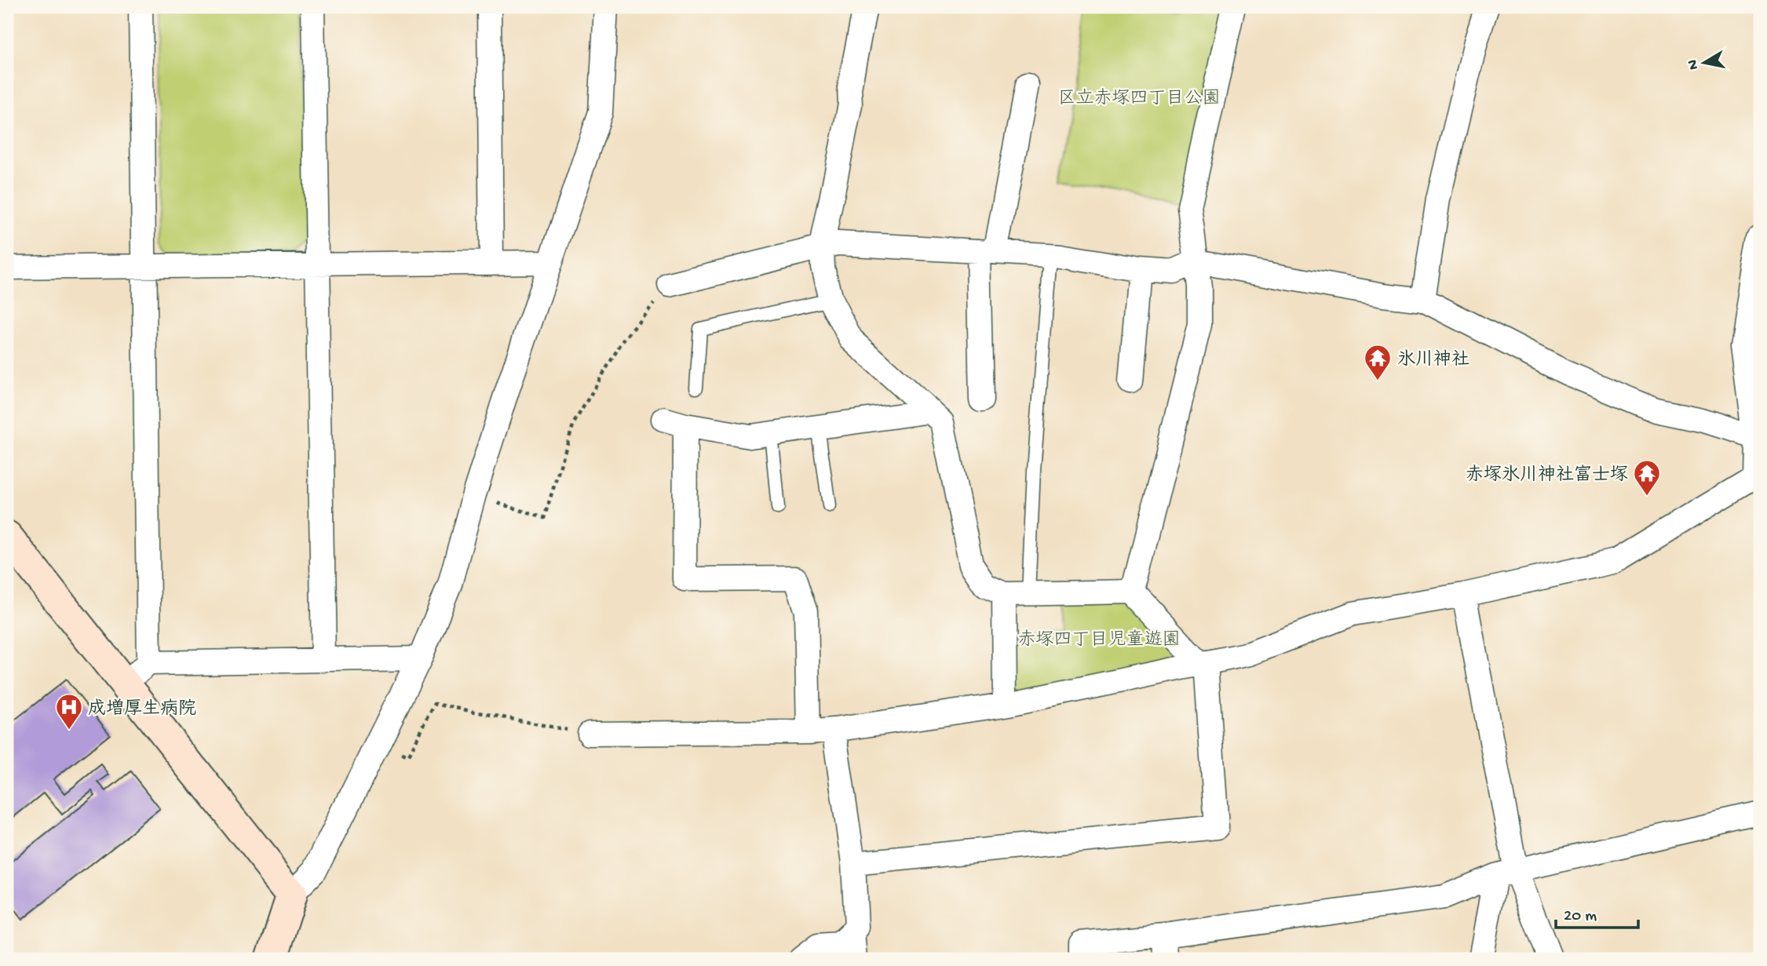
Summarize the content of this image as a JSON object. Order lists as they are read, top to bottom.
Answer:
{
  "parks": ["区立赤塚四丁目公園", "赤塚四丁目児童遊園"],
  "places": {
    "temple": ["氷川神社", "赤塚氷川神社富士塚"],
    "hospital": ["成増厚生病院"]
  },
  "scale_bar": "20 m",
  "north": "left"
}
